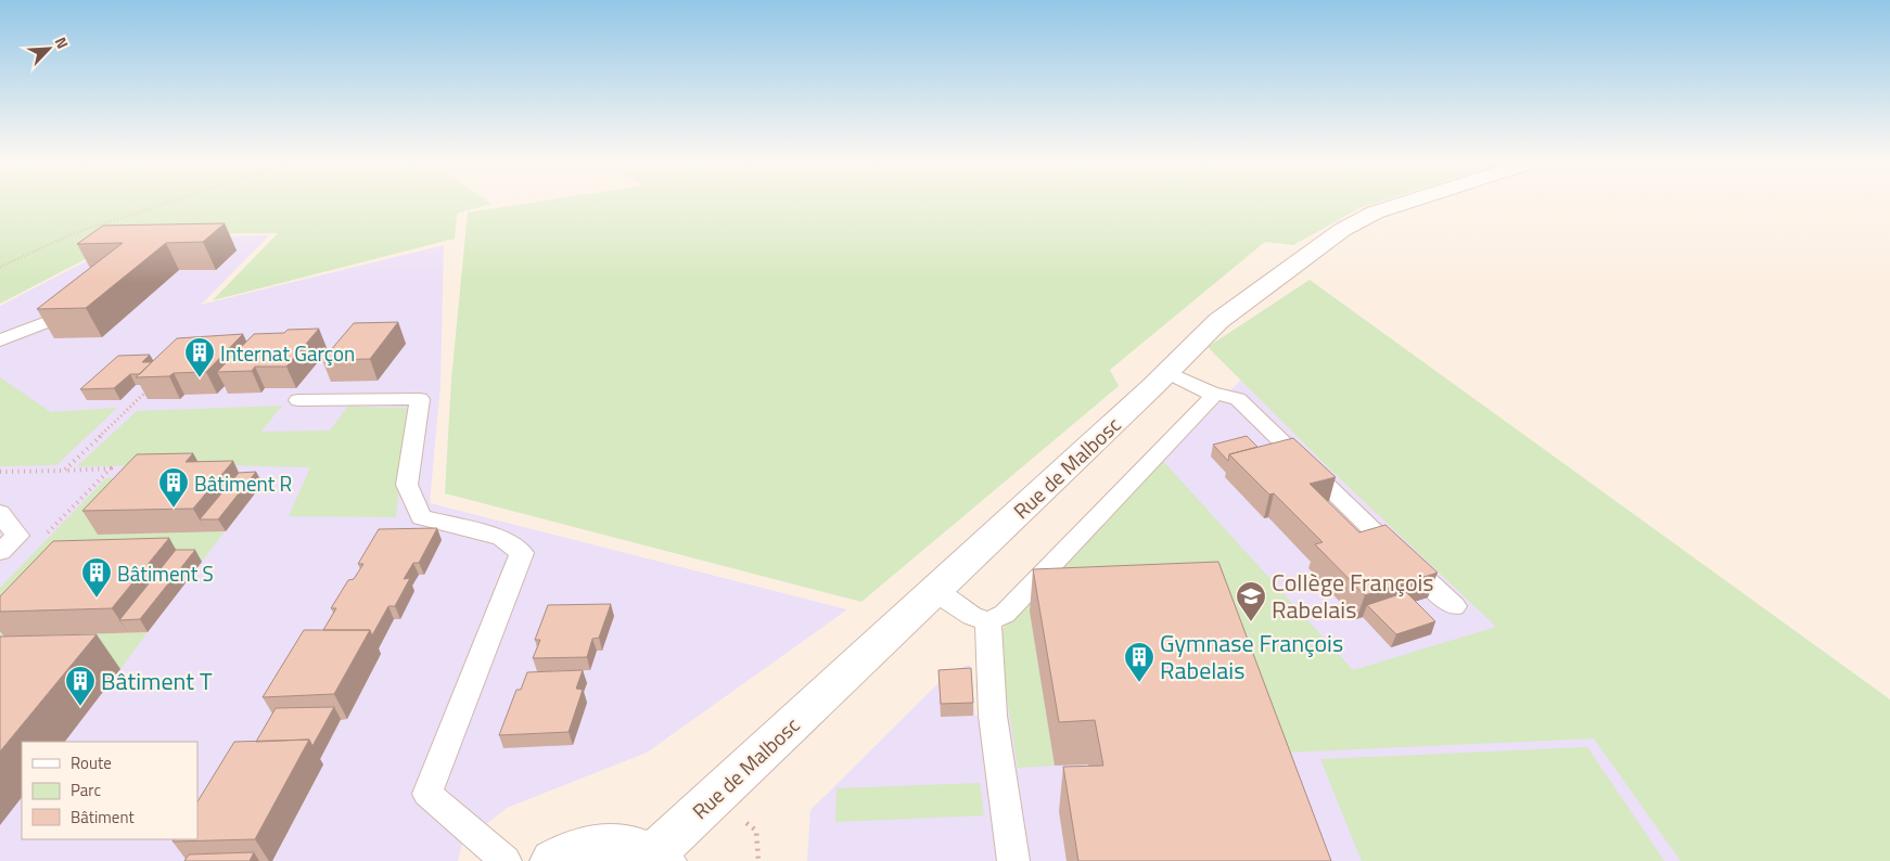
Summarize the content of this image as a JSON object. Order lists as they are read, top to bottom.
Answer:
{
  "streets": {
    "street": ["Rue de Malbosc"]
  },
  "places": {
    "building": [
      "Internat Garçon",
      "Bâtiment R",
      "Bâtiment S",
      "Gymnase François Rabelais",
      "Bâtiment T"
    ],
    "school or university": ["Collège François Rabelais"]
  },
  "legend": ["Route", "Parc", "Bâtiment"],
  "north": "top right"
}
